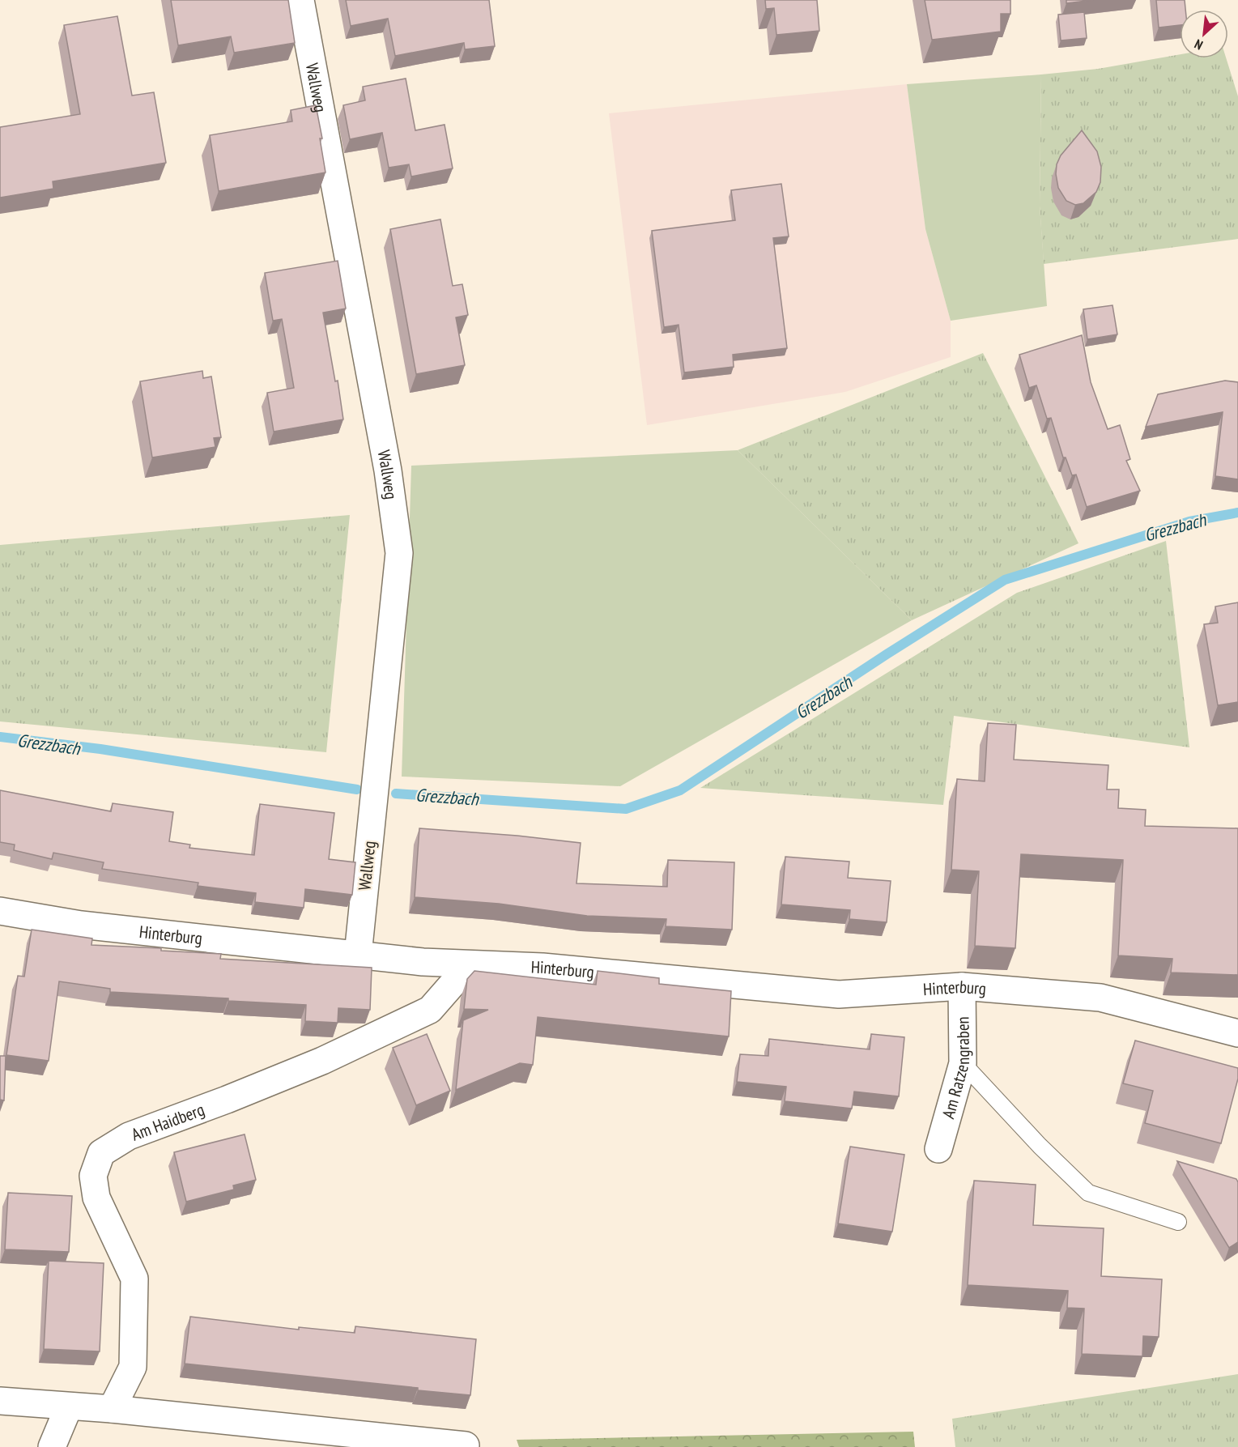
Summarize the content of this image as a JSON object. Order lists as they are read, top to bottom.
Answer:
{
  "streets": {
    "street": [
      "Wallweg",
      "Hinterburg",
      "Am Ratzengraben",
      "Am Haidberg"
    ]
  },
  "crossings": [
    ["Wallweg", "Hinterburg"],
    ["Hinterburg", "Am Ratzengraben"],
    ["Hinterburg", "Am Haidberg"]
  ],
  "water": ["Grezzbach"],
  "north": "bottom left"
}
